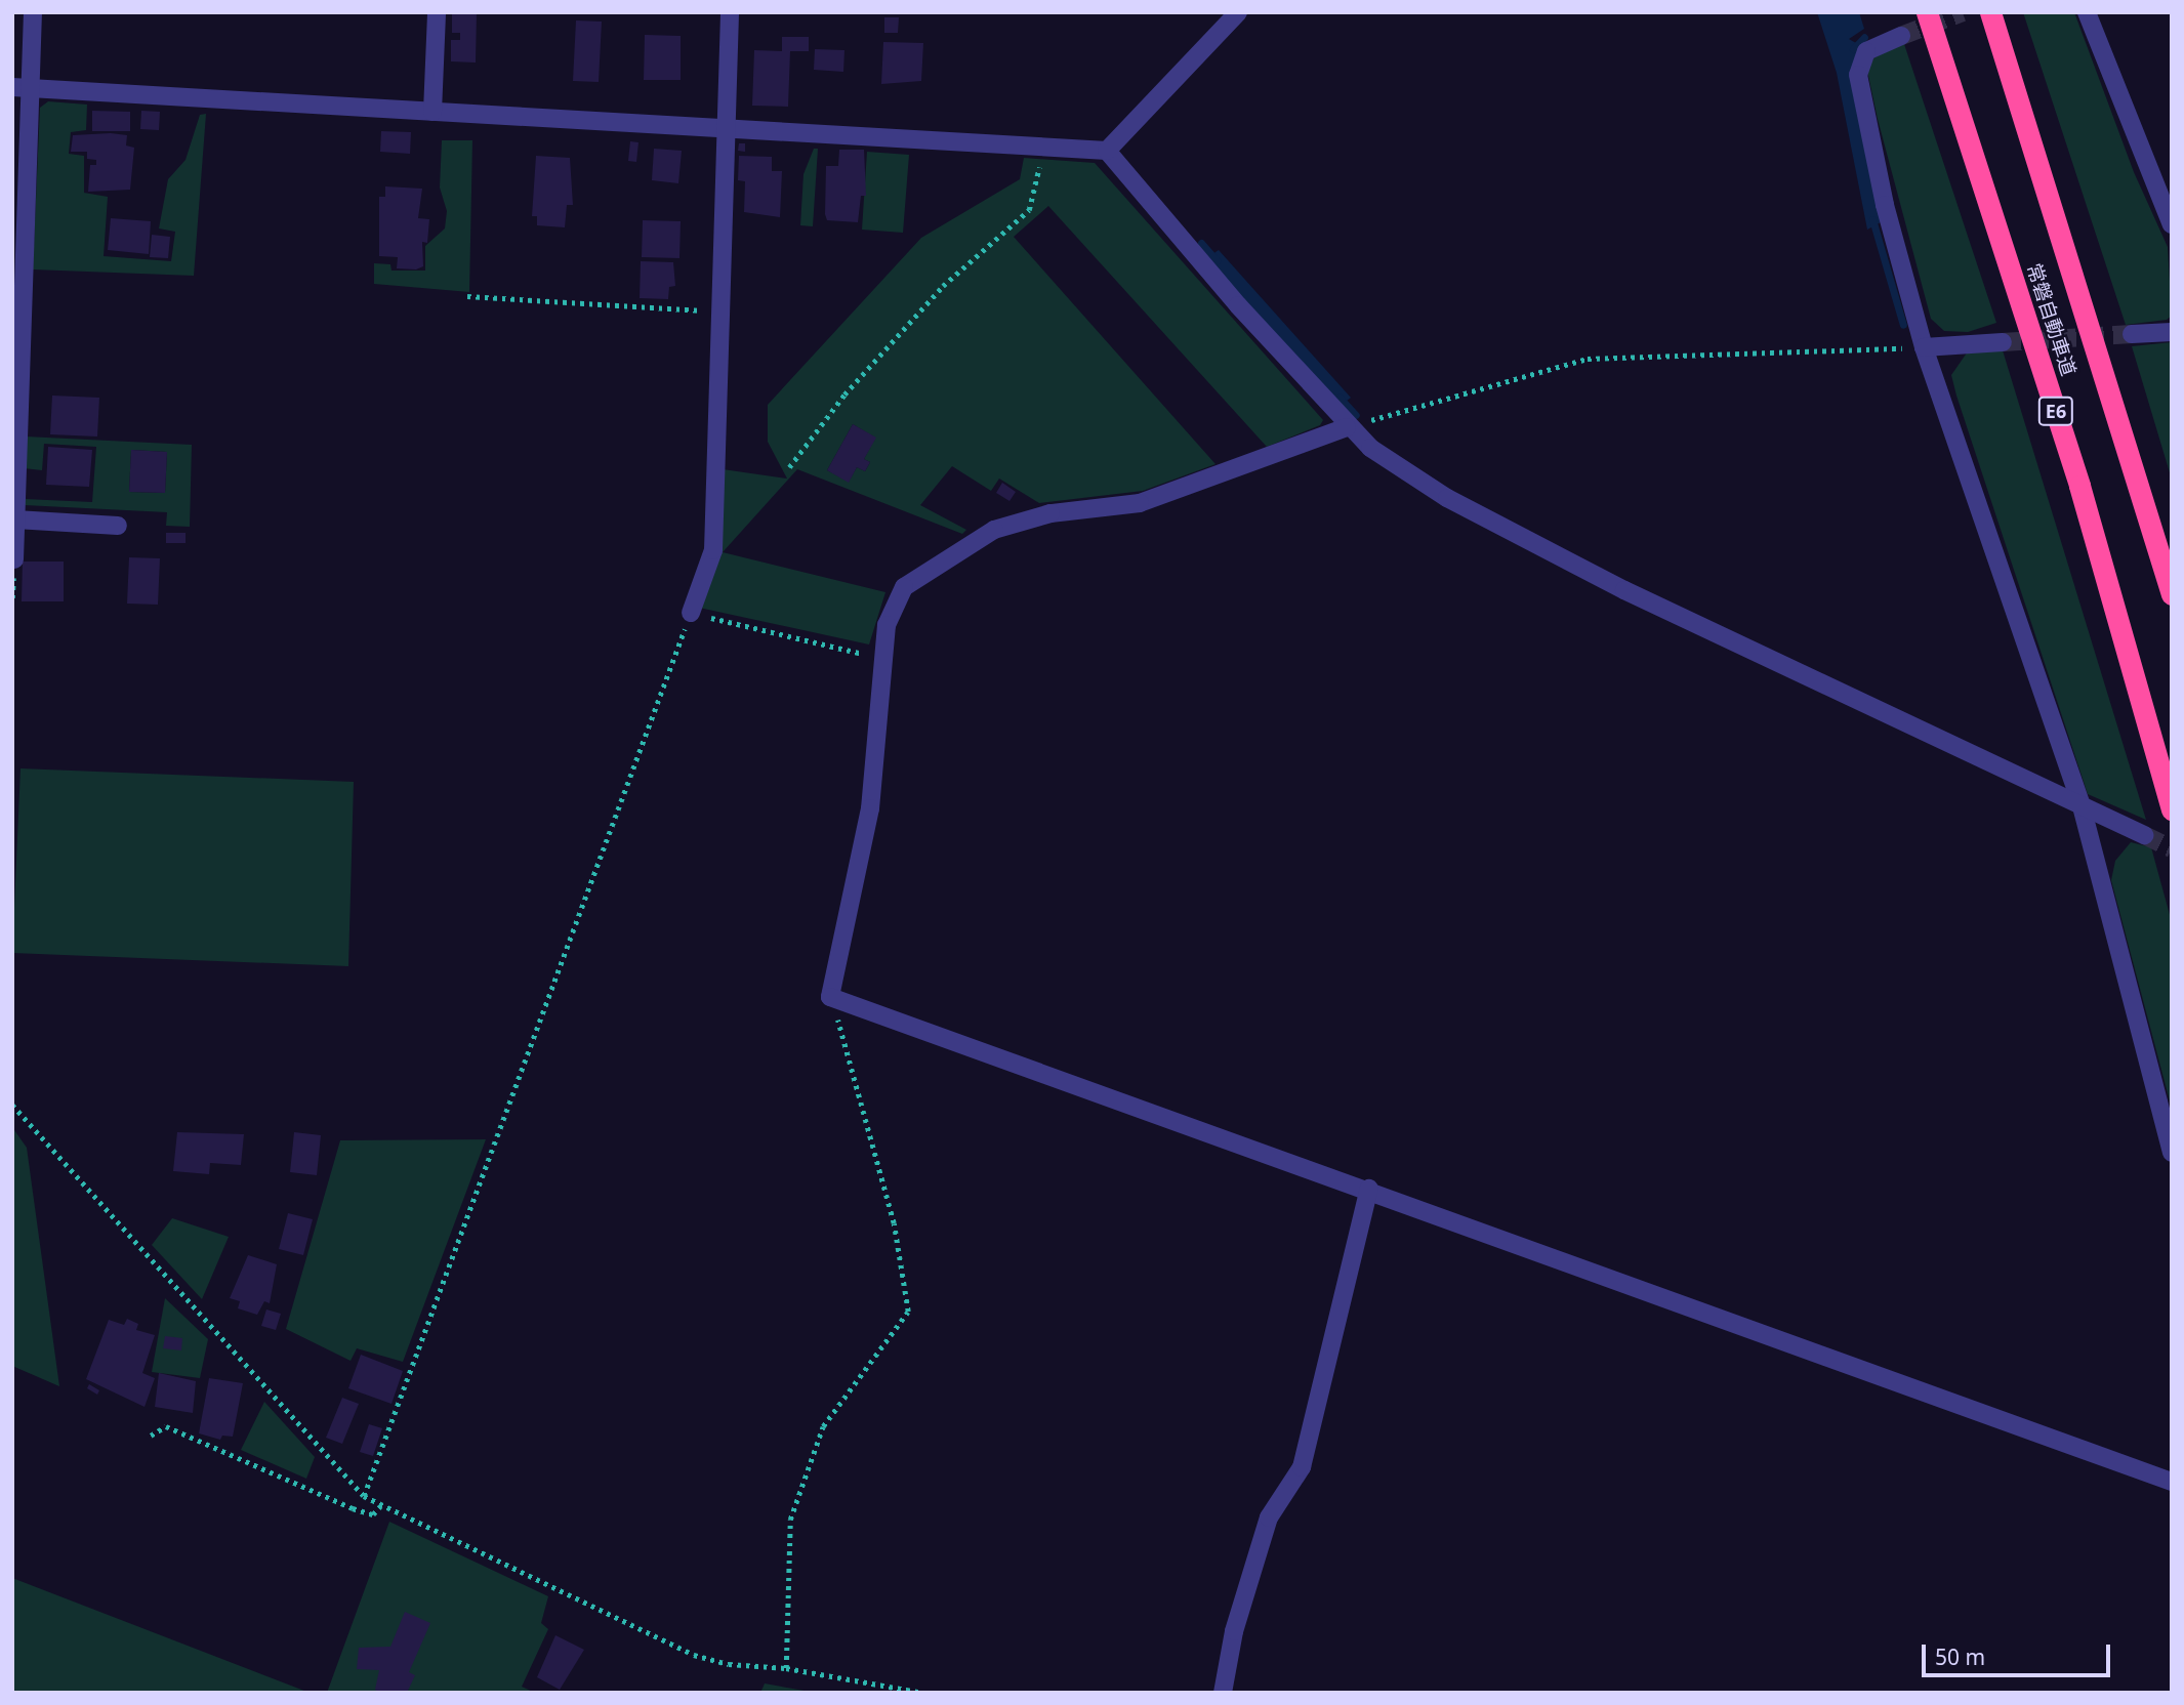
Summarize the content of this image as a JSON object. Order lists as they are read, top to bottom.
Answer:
{
  "streets": {
    "highway": ["常磐自動車道", "E6"]
  },
  "scale_bar": "50 m"
}
